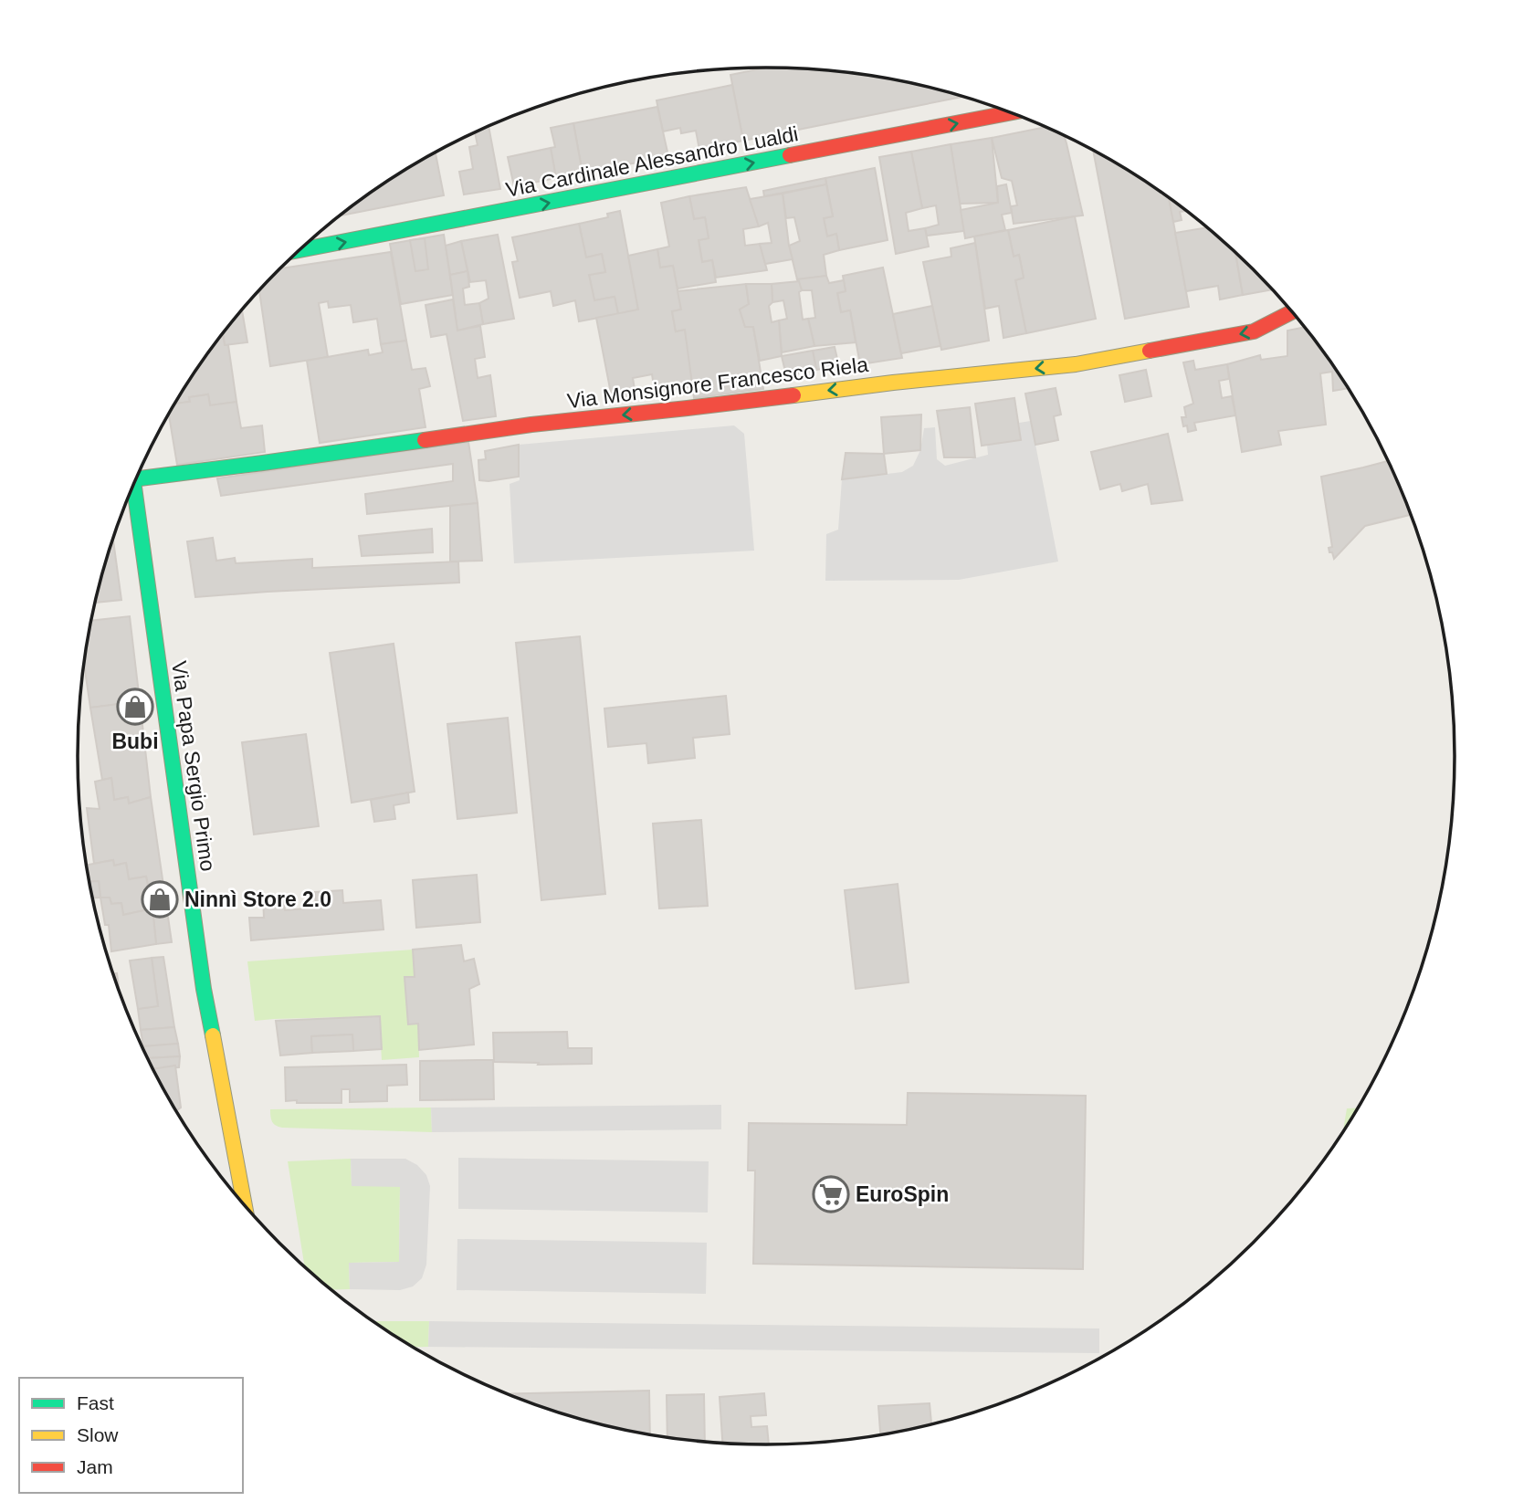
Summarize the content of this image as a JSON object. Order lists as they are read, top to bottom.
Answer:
{
  "streets": {
    "street": ["Via Cardinale Alessandro Lualdi", "Via Monsignore Francesco Riela", "Via Papa Sergio Primo"]
  },
  "one_way": ["Via Cardinale Alessandro Lualdi", "Via Monsignore Francesco Riela"],
  "places": {
    "shop": ["Bubi", "Ninnì Store 2.0"],
    "supermarket": ["EuroSpin"]
  },
  "legend": ["Fast", "Slow", "Jam"]
}
